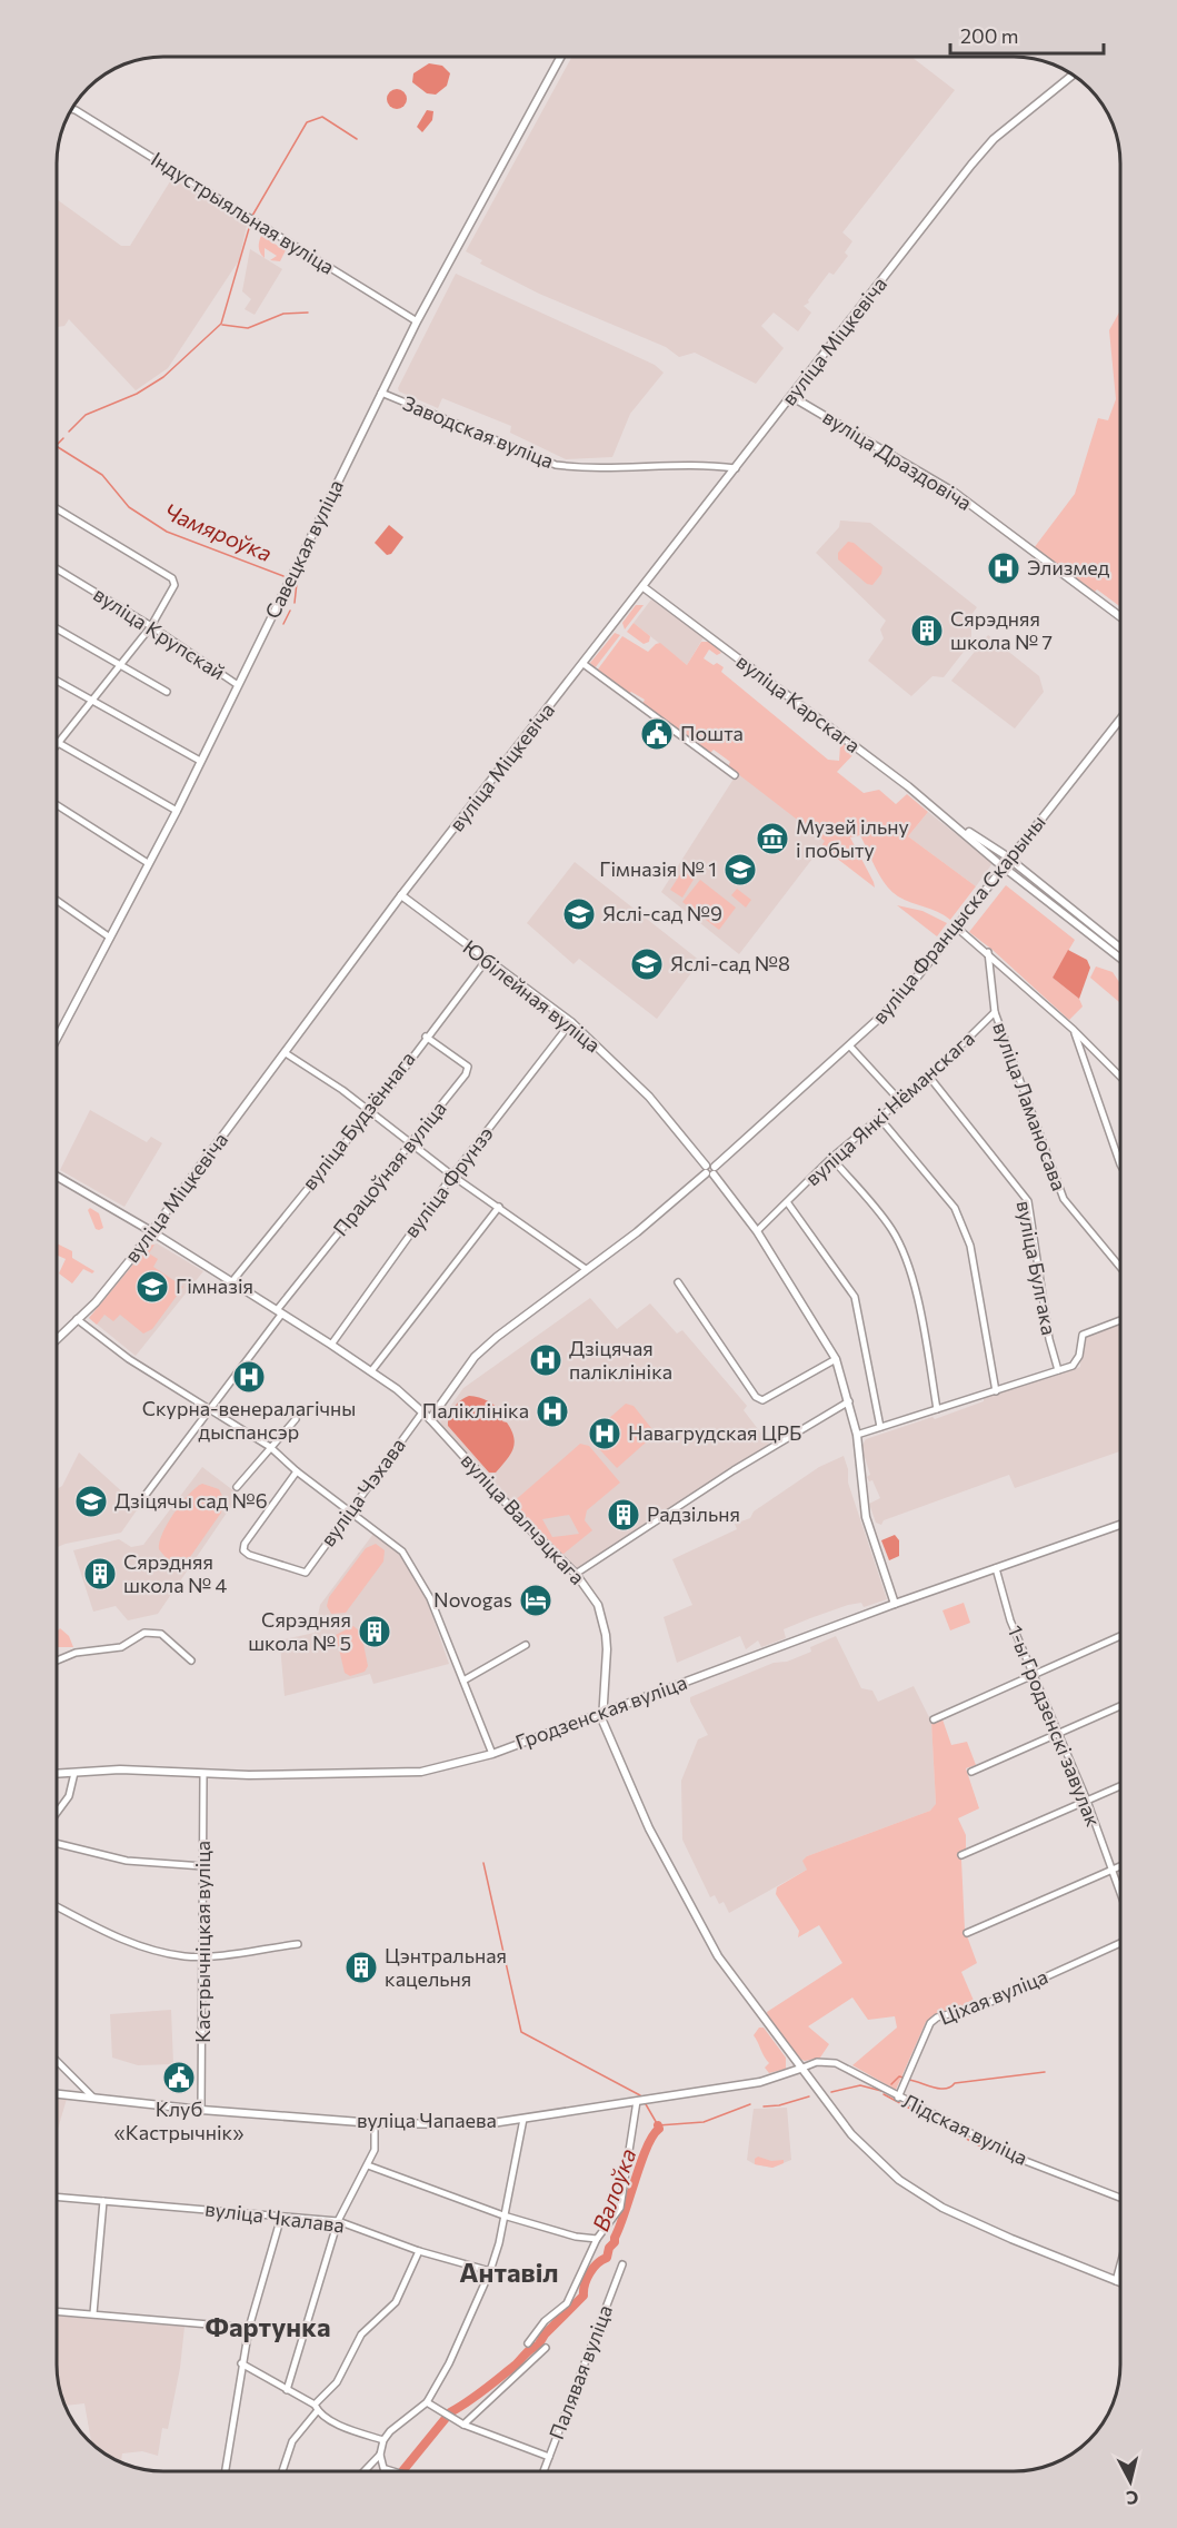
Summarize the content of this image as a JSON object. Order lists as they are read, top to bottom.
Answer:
{
  "streets": {
    "street": [
      "Індустрыяльная вуліца",
      "вуліца Міцкевіча",
      "Заводская вуліца",
      "вуліца Драздовіча",
      "Савецкая вуліца",
      "вуліца Крупскай",
      "вуліца Карскага",
      "вуліца Францыска Скарыны",
      "Юбілейная вуліца",
      "вуліца Ламаносава",
      "вуліца Янкі Нёманскага",
      "вуліца Будзённага",
      "Працоўная вуліца",
      "вуліца Фрунзэ",
      "вуліца Булгака",
      "вуліца Чэхава",
      "вуліца Валчэцкага",
      "Гродзенская вуліца",
      "1-ы Гродзенскі завулак",
      "Кастрычніцкая вуліца",
      "Ціхая вуліца",
      "вуліца Чапаева",
      "Лідская вуліца",
      "вуліца Чкалава",
      "Палявая вуліца"
    ]
  },
  "crossings": [
    ["Індустрыяльная вуліца", "Савецкая вуліца"],
    ["вуліца Міцкевіча", "Заводская вуліца"],
    ["вуліца Міцкевіча", "вуліца Драздовіча"],
    ["вуліца Міцкевіча", "вуліца Карскага"],
    ["вуліца Міцкевіча", "Юбілейная вуліца"],
    ["вуліца Міцкевіча", "вуліца Валчэцкага"],
    ["Заводская вуліца", "Савецкая вуліца"],
    ["Савецкая вуліца", "вуліца Крупскай"],
    ["вуліца Карскага", "вуліца Францыска Скарыны"],
    ["вуліца Францыска Скарыны", "Юбілейная вуліца"],
    ["вуліца Францыска Скарыны", "вуліца Валчэцкага"],
    ["Юбілейная вуліца", "вуліца Янкі Нёманскага"],
    ["Юбілейная вуліца", "вуліца Будзённага"],
    ["Юбілейная вуліца", "вуліца Фрунзэ"],
    ["Юбілейная вуліца", "Гродзенская вуліца"],
    ["вуліца Ламаносава", "вуліца Янкі Нёманскага"],
    ["вуліца Янкі Нёманскага", "вуліца Булгака"],
    ["вуліца Будзённага", "Працоўная вуліца"],
    ["вуліца Будзённага", "вуліца Валчэцкага"],
    ["Працоўная вуліца", "вуліца Валчэцкага"],
    ["вуліца Фрунзэ", "вуліца Валчэцкага"],
    ["вуліца Чэхава", "вуліца Валчэцкага"],
    ["вуліца Валчэцкага", "Гродзенская вуліца"],
    ["вуліца Валчэцкага", "вуліца Чапаева"],
    ["вуліца Валчэцкага", "Лідская вуліца"],
    ["Гродзенская вуліца", "1-ы Гродзенскі завулак"],
    ["Гродзенская вуліца", "Кастрычніцкая вуліца"],
    ["Кастрычніцкая вуліца", "вуліца Чапаева"],
    ["Ціхая вуліца", "Лідская вуліца"],
    ["вуліца Чапаева", "Лідская вуліца"],
    ["вуліца Чапаева", "Палявая вуліца"]
  ],
  "districts": ["Антавіл", "Фартунка"],
  "water": ["Чамяроўка", "Валоўка"],
  "places": {
    "hospital": [
      "Элизмед",
      "Дзіцячая паліклініка",
      "Скурна-венералагічны дыспансэр",
      "Паліклініка",
      "Навагрудская ЦРБ"
    ],
    "building": [
      "Сярэдняя школа № 7",
      "Радзільня",
      "Сярэдняя школа № 4",
      "Сярэдняя школа № 5",
      "Цэнтральная кацельня"
    ],
    "public building": ["Пошта", "Клуб «Кастрычнік»"],
    "museum": ["Музей ільну і побыту"],
    "school or university": [
      "Гімназія № 1",
      "Яслі-сад №9",
      "Яслі-сад №8",
      "Гімназія",
      "Дзіцячы сад №6"
    ],
    "hotel": ["Novogas"]
  },
  "scale_bar": "200 m",
  "north": "bottom"
}
